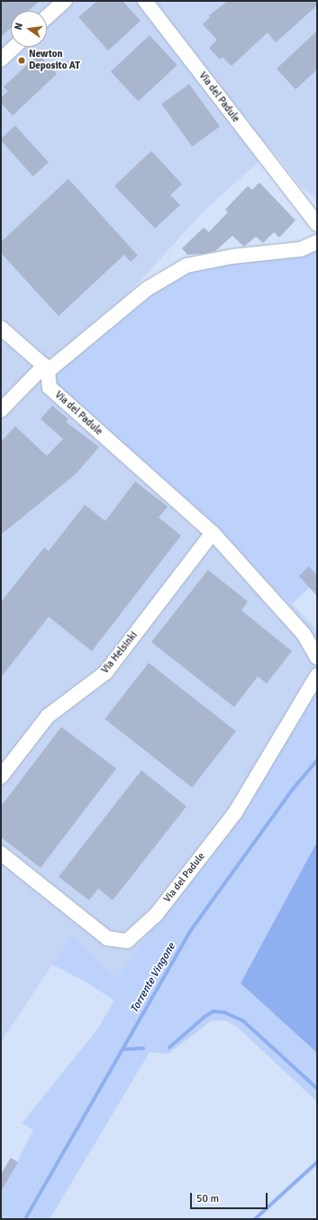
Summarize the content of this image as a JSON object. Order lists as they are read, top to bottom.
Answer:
{
  "streets": {
    "street": ["Via del Padule", "Via Helsinki"]
  },
  "crossings": [
    ["Via del Padule", "Via Helsinki"]
  ],
  "water": ["Torrente Vingone"],
  "places": ["Newton Deposito AT"],
  "scale_bar": "50 m",
  "north": "left"
}
